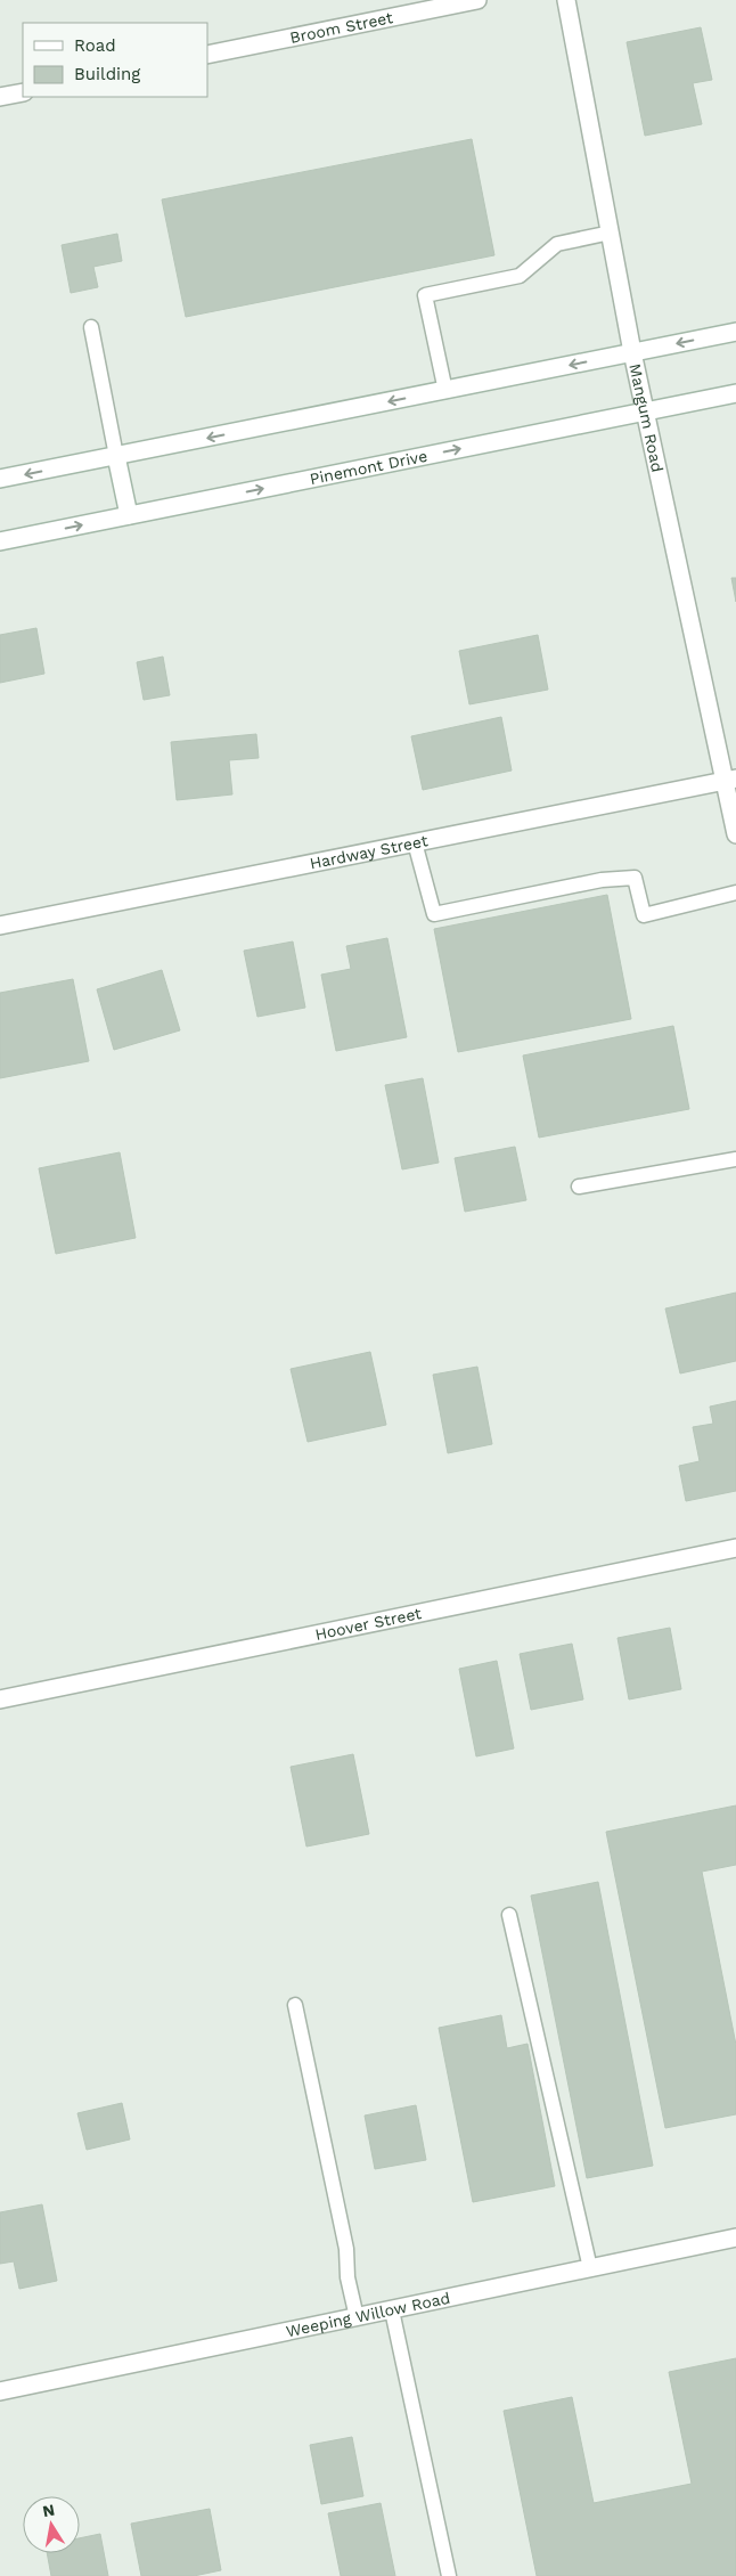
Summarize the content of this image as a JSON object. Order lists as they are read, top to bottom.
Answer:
{
  "streets": {
    "street": [
      "Broom Street",
      "Mangum Road",
      "Pinemont Drive",
      "Hardway Street",
      "Hoover Street",
      "Weeping Willow Road"
    ]
  },
  "crossings": [
    ["Mangum Road", "Pinemont Drive"],
    ["Mangum Road", "Hardway Street"]
  ],
  "legend": ["Road", "Building"],
  "north": "top"
}
